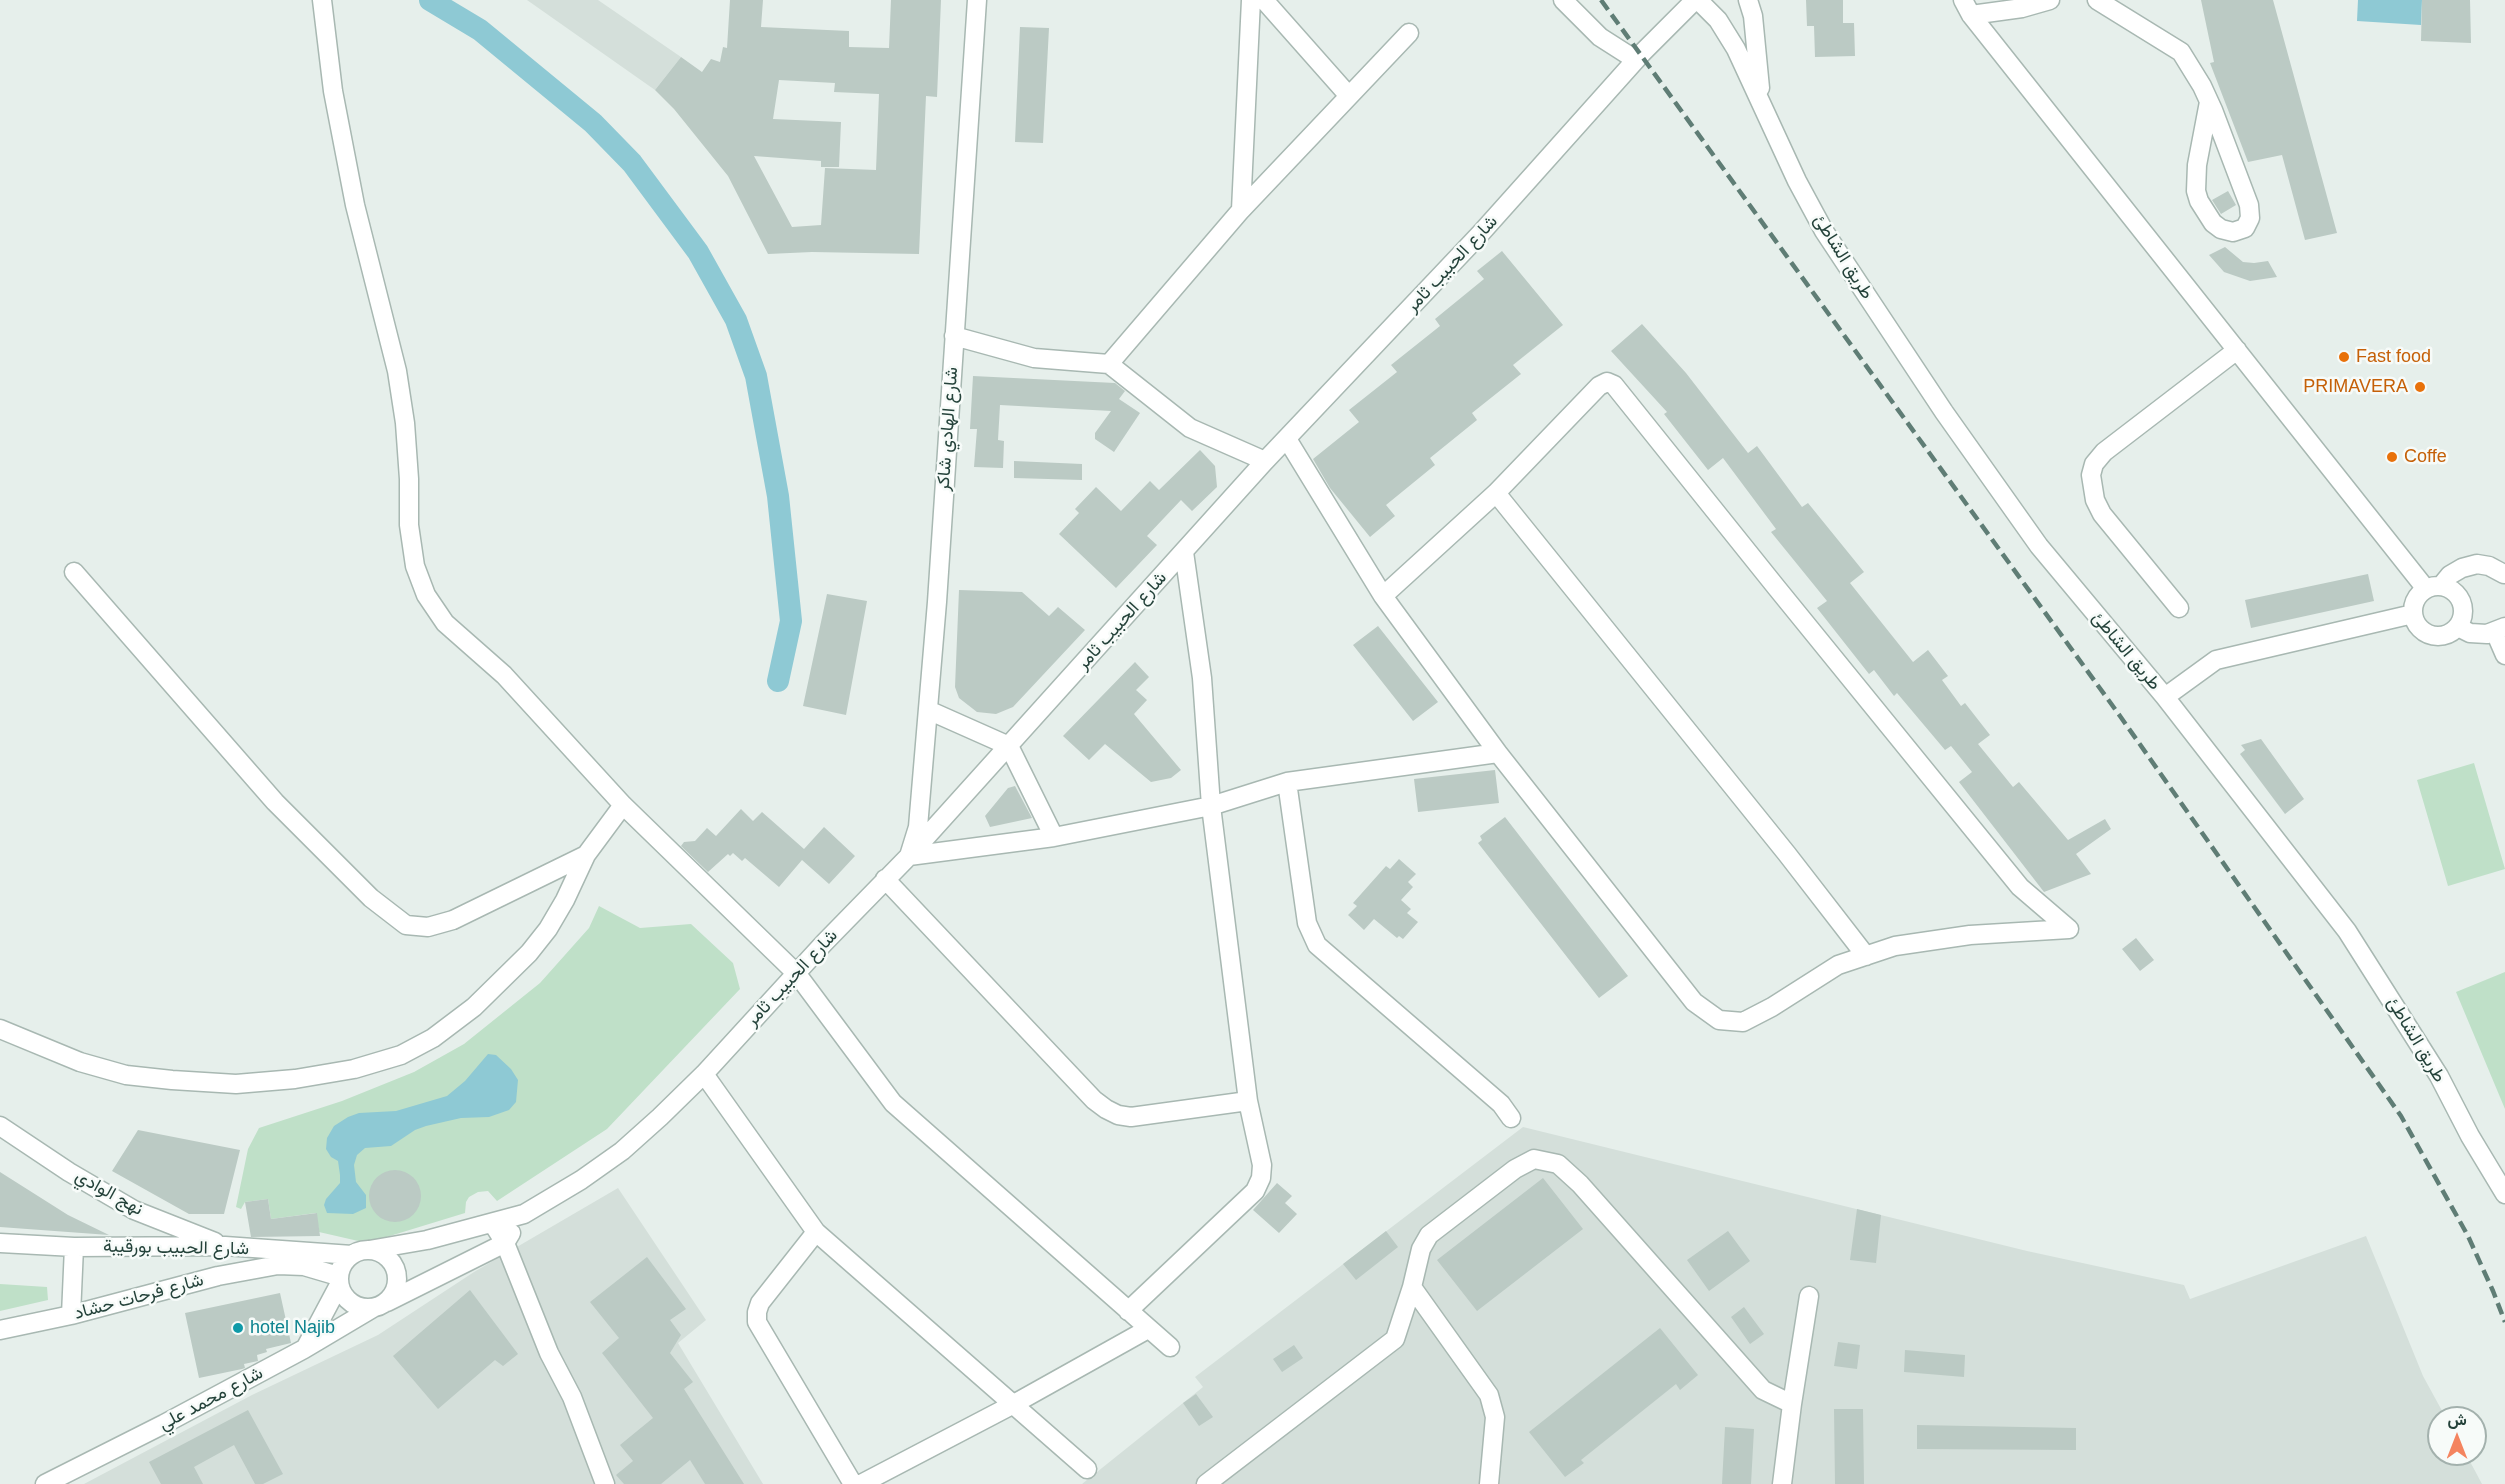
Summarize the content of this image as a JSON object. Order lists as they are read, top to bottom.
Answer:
{
  "streets": {
    "street": [
      "طريق الشاطئ",
      "شارع الحبيب ثامر",
      "شارع الهادي شاكر",
      "نهج الوادي",
      "شارع الحبيب بورقيبة",
      "شارع فرحات حشاد",
      "شارع محمد علي"
    ]
  },
  "crossings": [
    ["طريق الشاطئ", "شارع الحبيب ثامر"],
    ["شارع الحبيب ثامر", "شارع الهادي شاكر"],
    ["شارع الحبيب ثامر", "شارع الحبيب بورقيبة"],
    ["نهج الوادي", "شارع الحبيب بورقيبة"],
    ["شارع الحبيب بورقيبة", "شارع فرحات حشاد"],
    ["شارع الحبيب بورقيبة", "شارع محمد علي"],
    ["شارع فرحات حشاد", "شارع محمد علي"]
  ],
  "places": [
    "Fast food",
    "PRIMAVERA",
    "Coffe",
    "hotel Najib"
  ],
  "north": "top"
}
